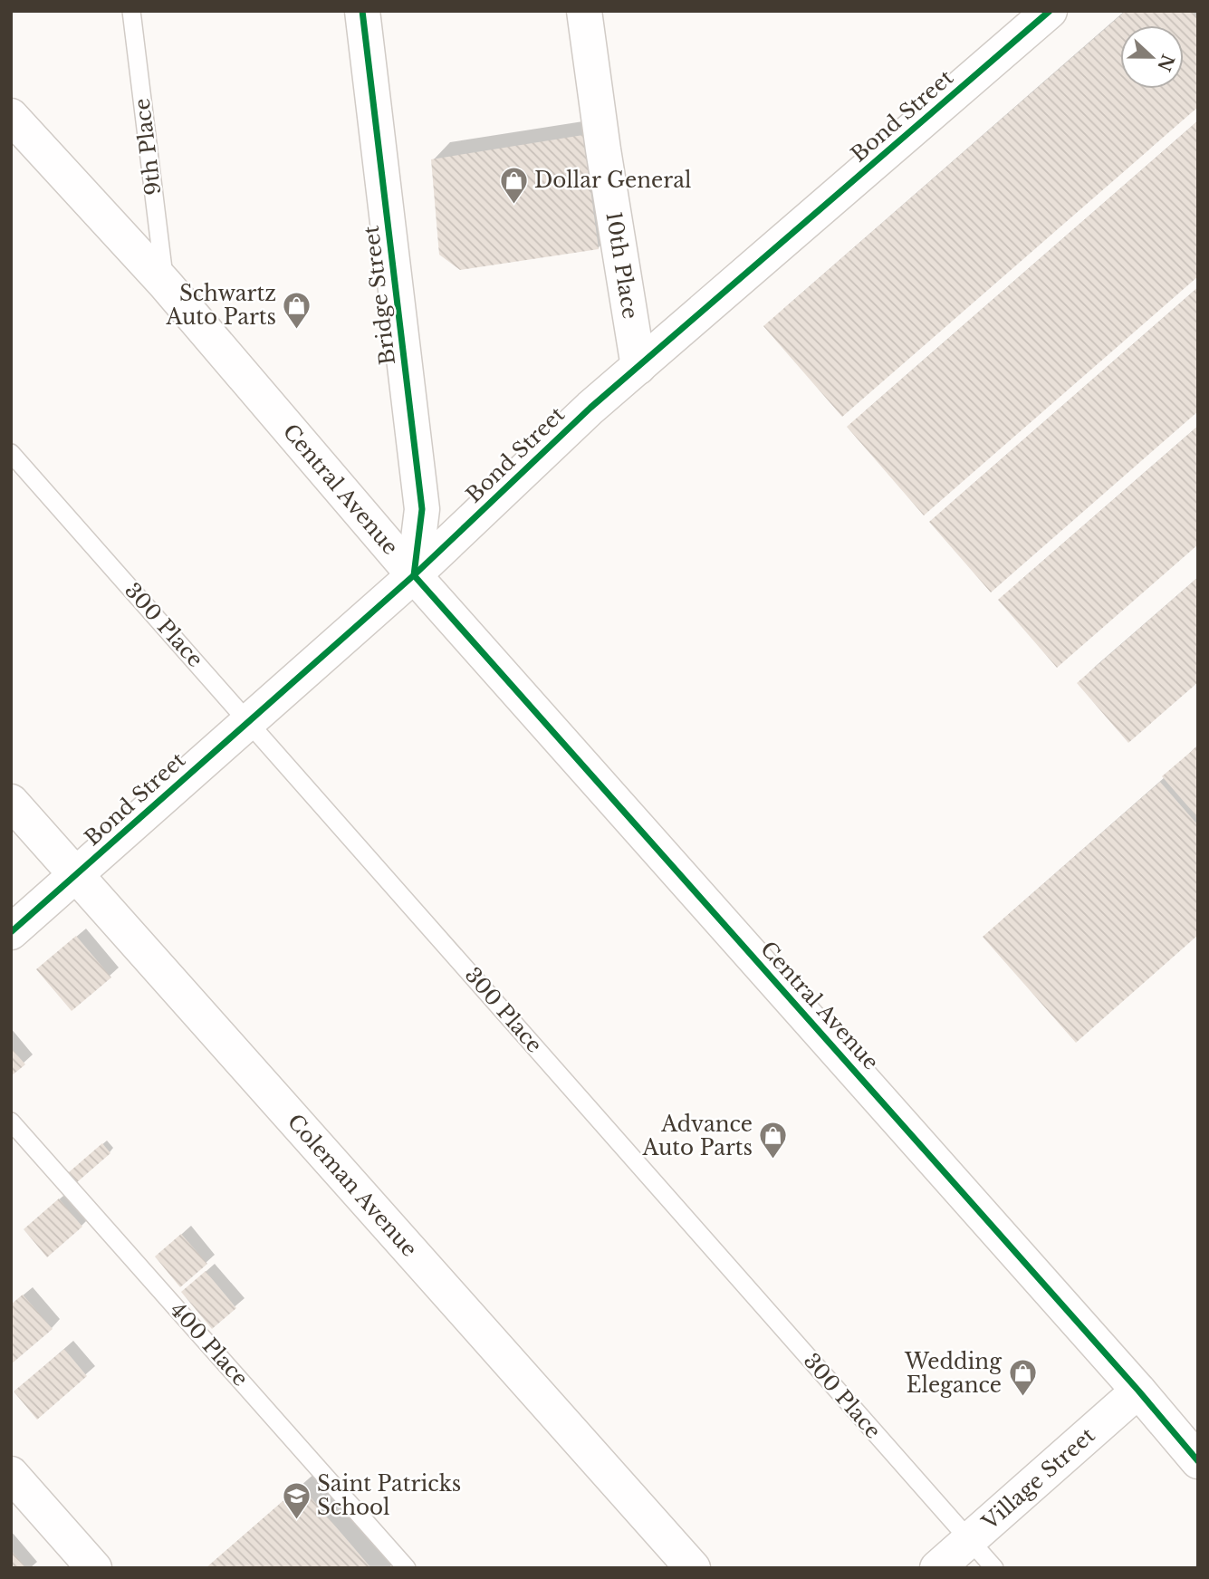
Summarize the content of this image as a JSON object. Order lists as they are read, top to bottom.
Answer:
{
  "streets": {
    "street": [
      "Bond Street",
      "10th Place",
      "Bridge Street",
      "Central Avenue",
      "Coleman Avenue",
      "Village Street"
    ],
    "lane": ["9th Place", "300 Place", "400 Place"]
  },
  "crossings": [
    ["Bond Street", "10th Place"],
    ["Bond Street", "Bridge Street"],
    ["Bond Street", "Central Avenue"],
    ["Bond Street", "300 Place"],
    ["Bond Street", "Coleman Avenue"],
    ["9th Place", "Central Avenue"],
    ["Bridge Street", "Central Avenue"],
    ["Central Avenue", "Village Street"],
    ["300 Place", "Village Street"]
  ],
  "places": {
    "shop": [
      "Dollar General",
      "Schwartz Auto Parts",
      "Advance Auto Parts",
      "Wedding Elegance"
    ],
    "school or university": ["Saint Patricks School"]
  },
  "north": "right"
}
